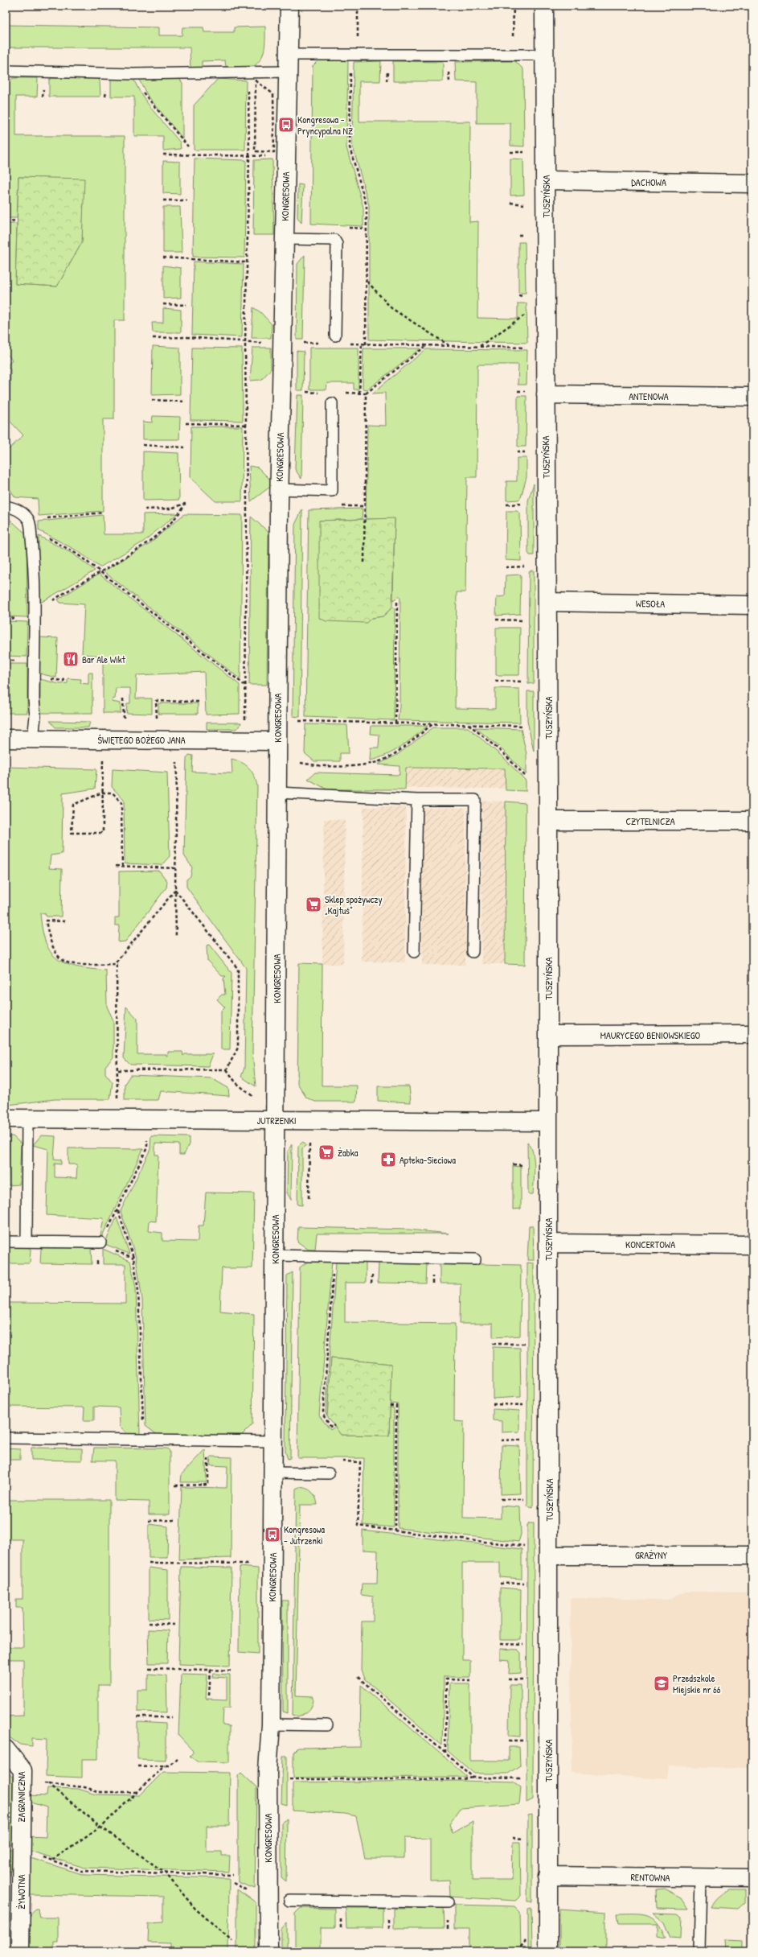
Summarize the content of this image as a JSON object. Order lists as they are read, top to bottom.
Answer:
{
  "streets": {
    "street": [
      "DACHOWA",
      "KONGRESOWA",
      "TUSZYŃSKA",
      "ANTENOWA",
      "WESOŁA",
      "ŚWIĘTEGO BOŻEGO JANA",
      "CZYTELNICZA",
      "MAURYCEGO BENIOWSKIEGO",
      "JUTRZENKI",
      "KONCERTOWA",
      "GRAŻYNY",
      "ZAGRANICZNA",
      "RENTOWNA",
      "ŻYWOTNA"
    ]
  },
  "crossings": [
    ["DACHOWA", "TUSZYŃSKA"],
    ["KONGRESOWA", "ŚWIĘTEGO BOŻEGO JANA"],
    ["KONGRESOWA", "JUTRZENKI"],
    ["TUSZYŃSKA", "ANTENOWA"],
    ["TUSZYŃSKA", "WESOŁA"],
    ["TUSZYŃSKA", "CZYTELNICZA"],
    ["TUSZYŃSKA", "MAURYCEGO BENIOWSKIEGO"],
    ["TUSZYŃSKA", "JUTRZENKI"],
    ["TUSZYŃSKA", "KONCERTOWA"],
    ["TUSZYŃSKA", "GRAŻYNY"],
    ["TUSZYŃSKA", "RENTOWNA"],
    ["ZAGRANICZNA", "ŻYWOTNA"]
  ],
  "places": {
    "bus stop": ["Kongresowa - Pryncypalna NŻ", "Kongresowa - Jutrzenki"],
    "restaurant": ["Bar Ale Wikt"],
    "supermarket": ["Sklep spożywczy „Kajtuś”", "Żabka"],
    "pharmacy": ["Apteka-Sieciowa"],
    "school or university": ["Przedszkole Miejskie nr 66"]
  }
}
